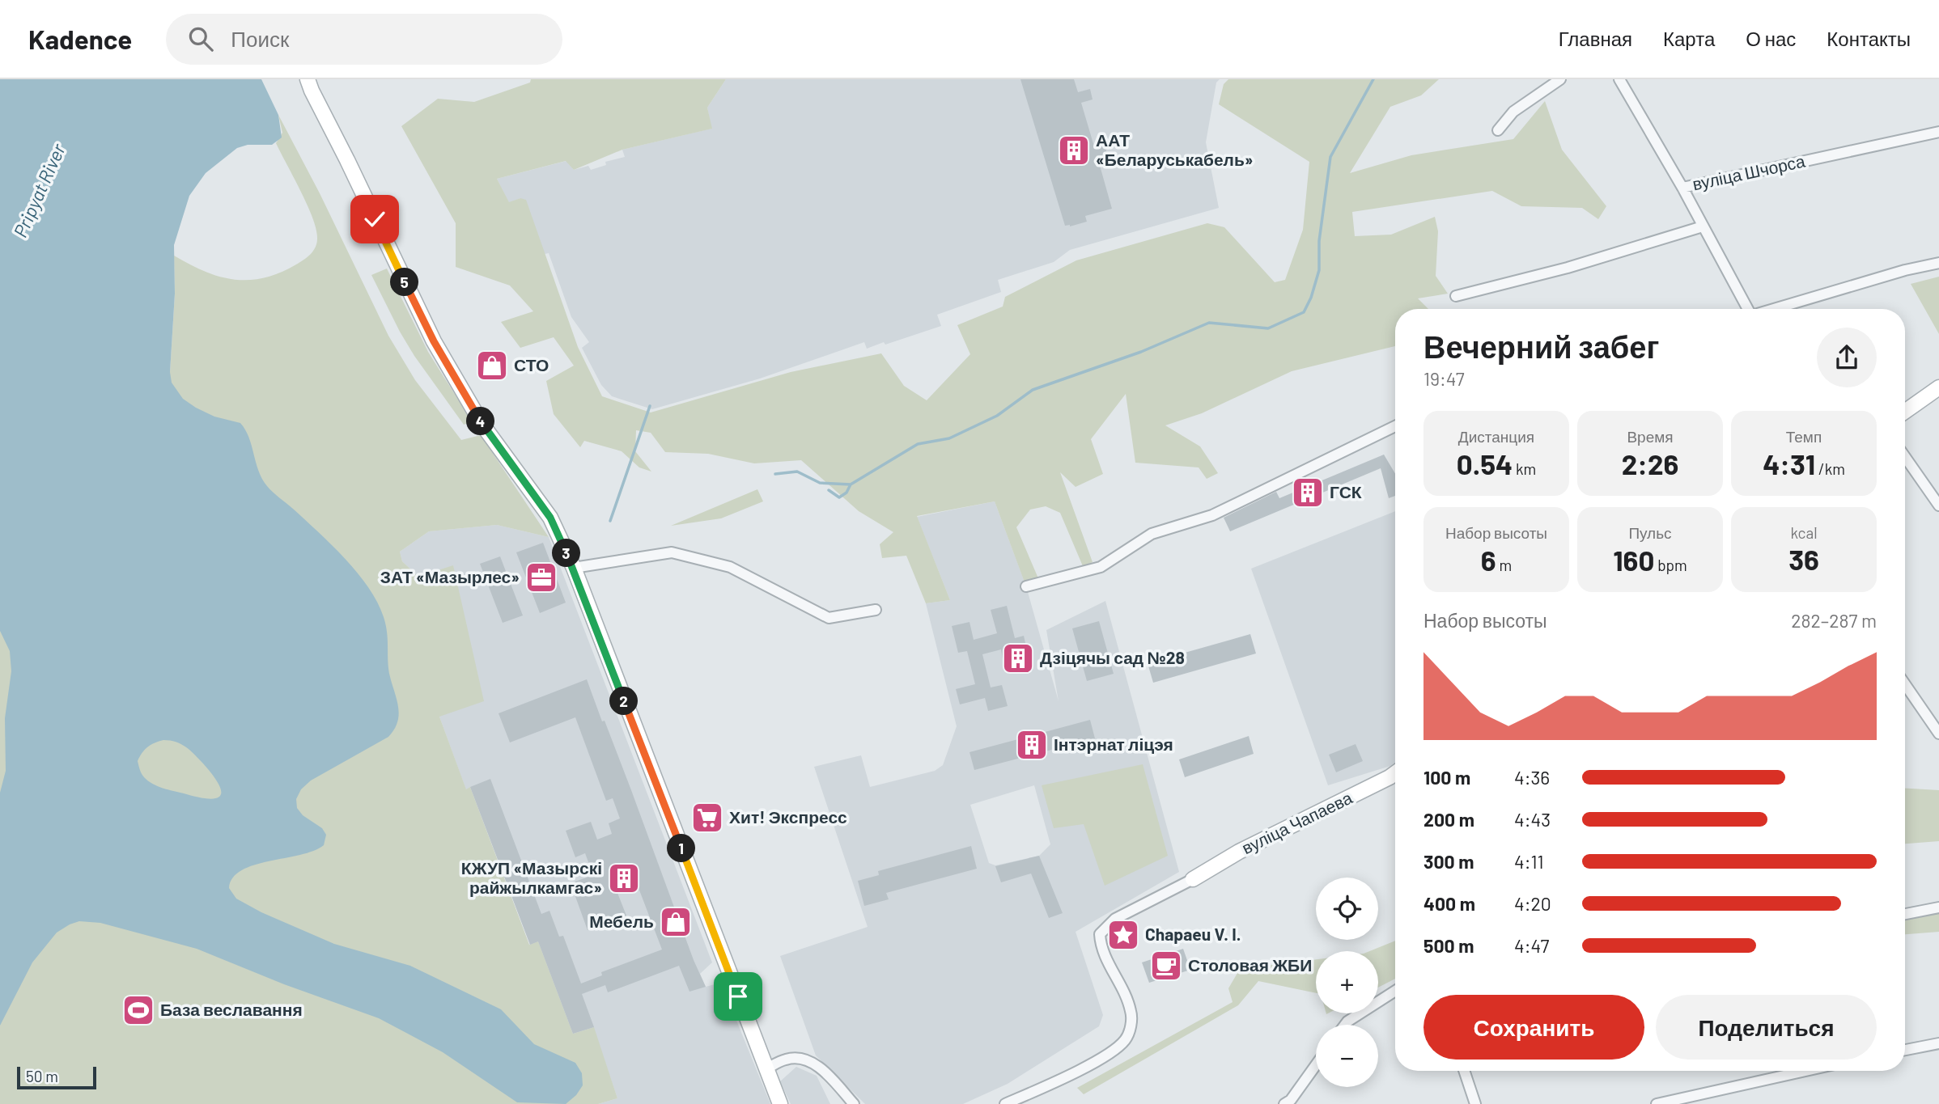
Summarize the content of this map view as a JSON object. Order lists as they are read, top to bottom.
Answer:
{
  "streets": {
    "street": ["вуліца Шчорса", "вуліца Чапаева"]
  },
  "water": ["Pripyat River"],
  "places": {
    "building": [
      "ААТ «Беларуськабель»",
      "ГСК",
      "Дзіцячы сад №28",
      "Інтэрнат ліцэя",
      "КЖУП «Мазырскі райжылкамгас»"
    ],
    "shop": ["СТО", "Мебель"],
    "office": ["ЗАТ «Мазырлес»"],
    "supermarket": ["Хит! Экспресс"],
    "place": ["Chapaeu V. I."],
    "cafe": ["Столовая ЖБИ"],
    "sports": ["База веславання"]
  },
  "scale_bar": "50 m",
  "page": {
    "header": "Kadence",
    "search": "Поиск",
    "nav": [
      "Главная",
      "Карта",
      "О нас",
      "Контакты"
    ],
    "pins": [
      "5",
      "4",
      "3",
      "2",
      "1"
    ],
    "heading": ["Вечерний забег", "19:47"],
    "stats": [
      ["Дистанция", "0.54 km"],
      ["Время", "2:26"],
      ["Темп", "4:31 /km"],
      ["Набор высоты", "6 m"],
      ["Пульс", "160 bpm"],
      ["kcal", "36"]
    ],
    "chart": ["Набор высоты", "282–287 m"],
    "list": [
      {
        "name": "100 m",
        "note": "4:36"
      },
      {
        "name": "200 m",
        "note": "4:43"
      },
      {
        "name": "300 m",
        "note": "4:11"
      },
      {
        "name": "400 m",
        "note": "4:20"
      },
      {
        "name": "500 m",
        "note": "4:47"
      }
    ],
    "map_buttons": ["+", "−"],
    "buttons": ["Сохранить", "Поделиться"],
    "scale": "50 m"
  }
}
